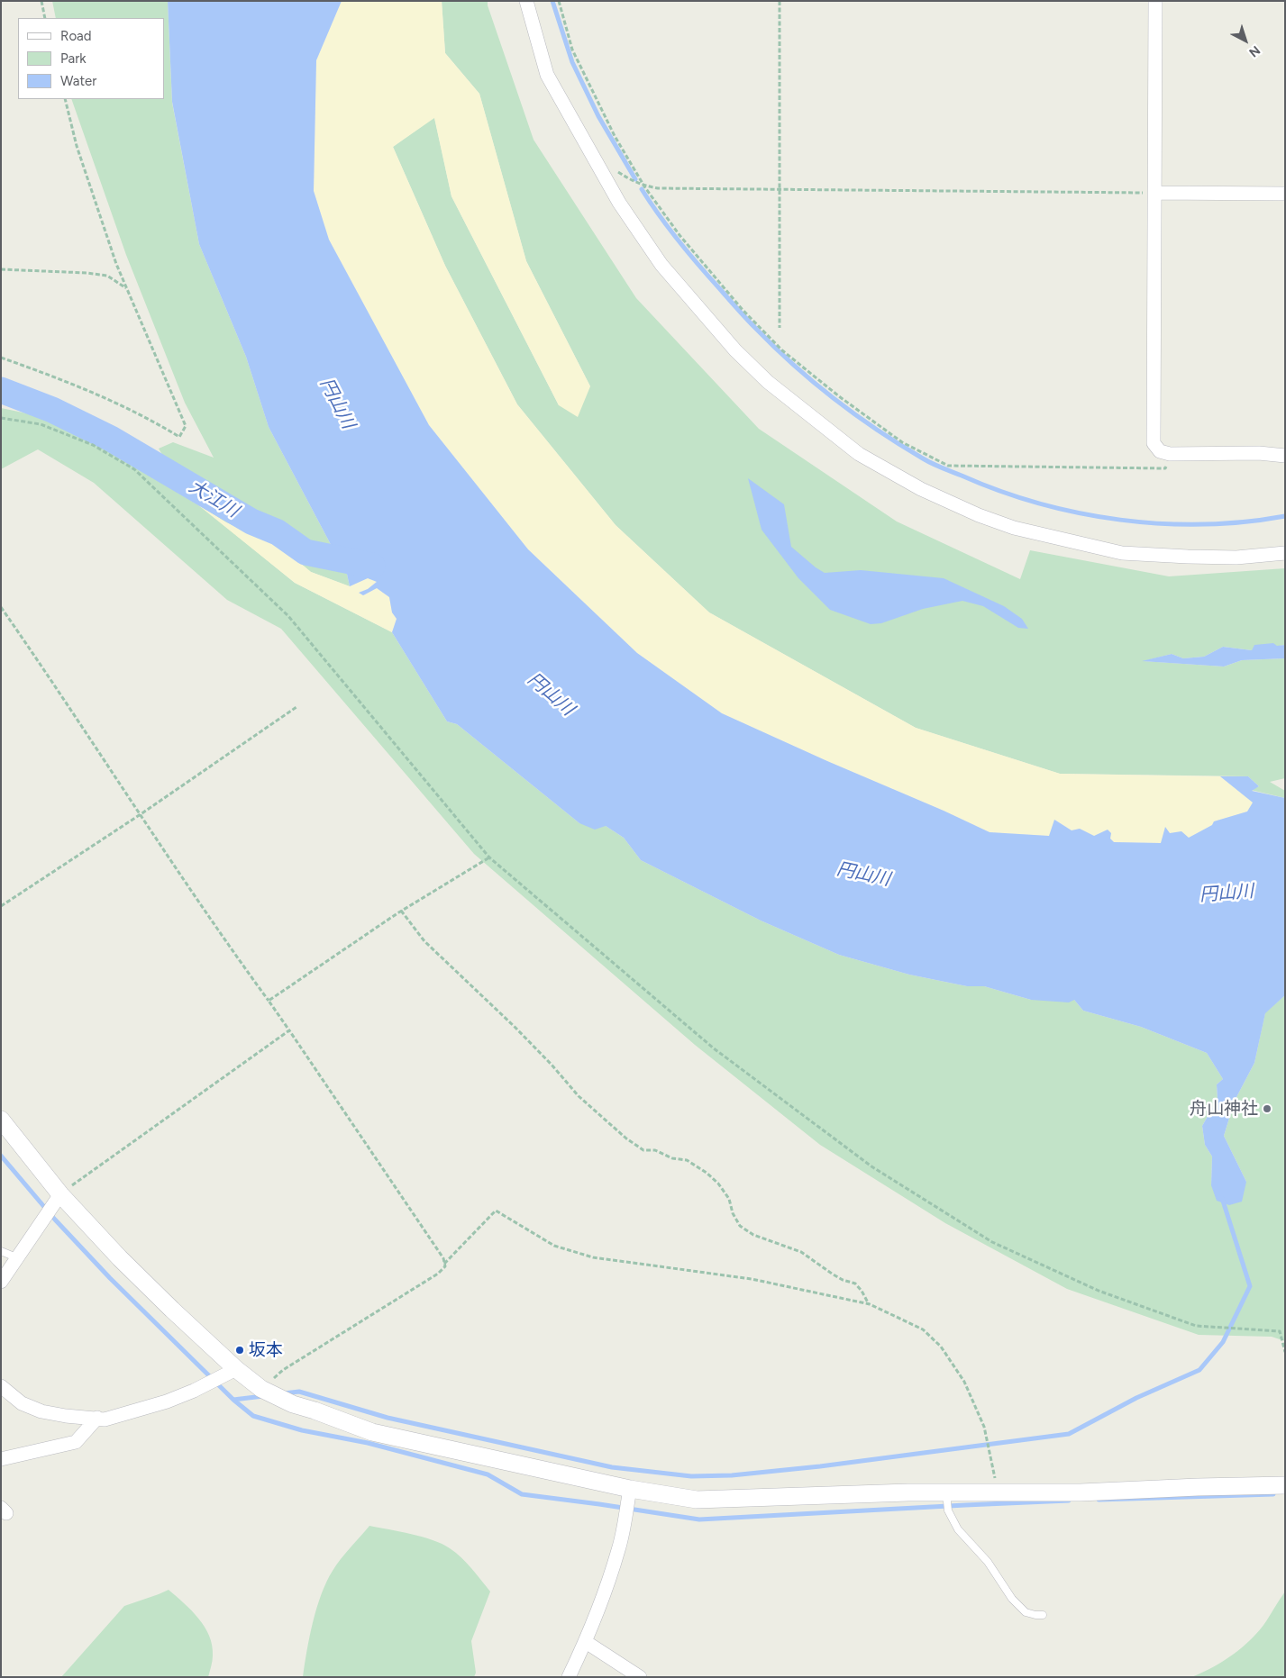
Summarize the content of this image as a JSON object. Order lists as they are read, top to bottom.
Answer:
{
  "water": ["円山川", "大江川"],
  "places": ["舟山神社", "坂本"],
  "legend": ["Road", "Park", "Water"],
  "north": "bottom right"
}
